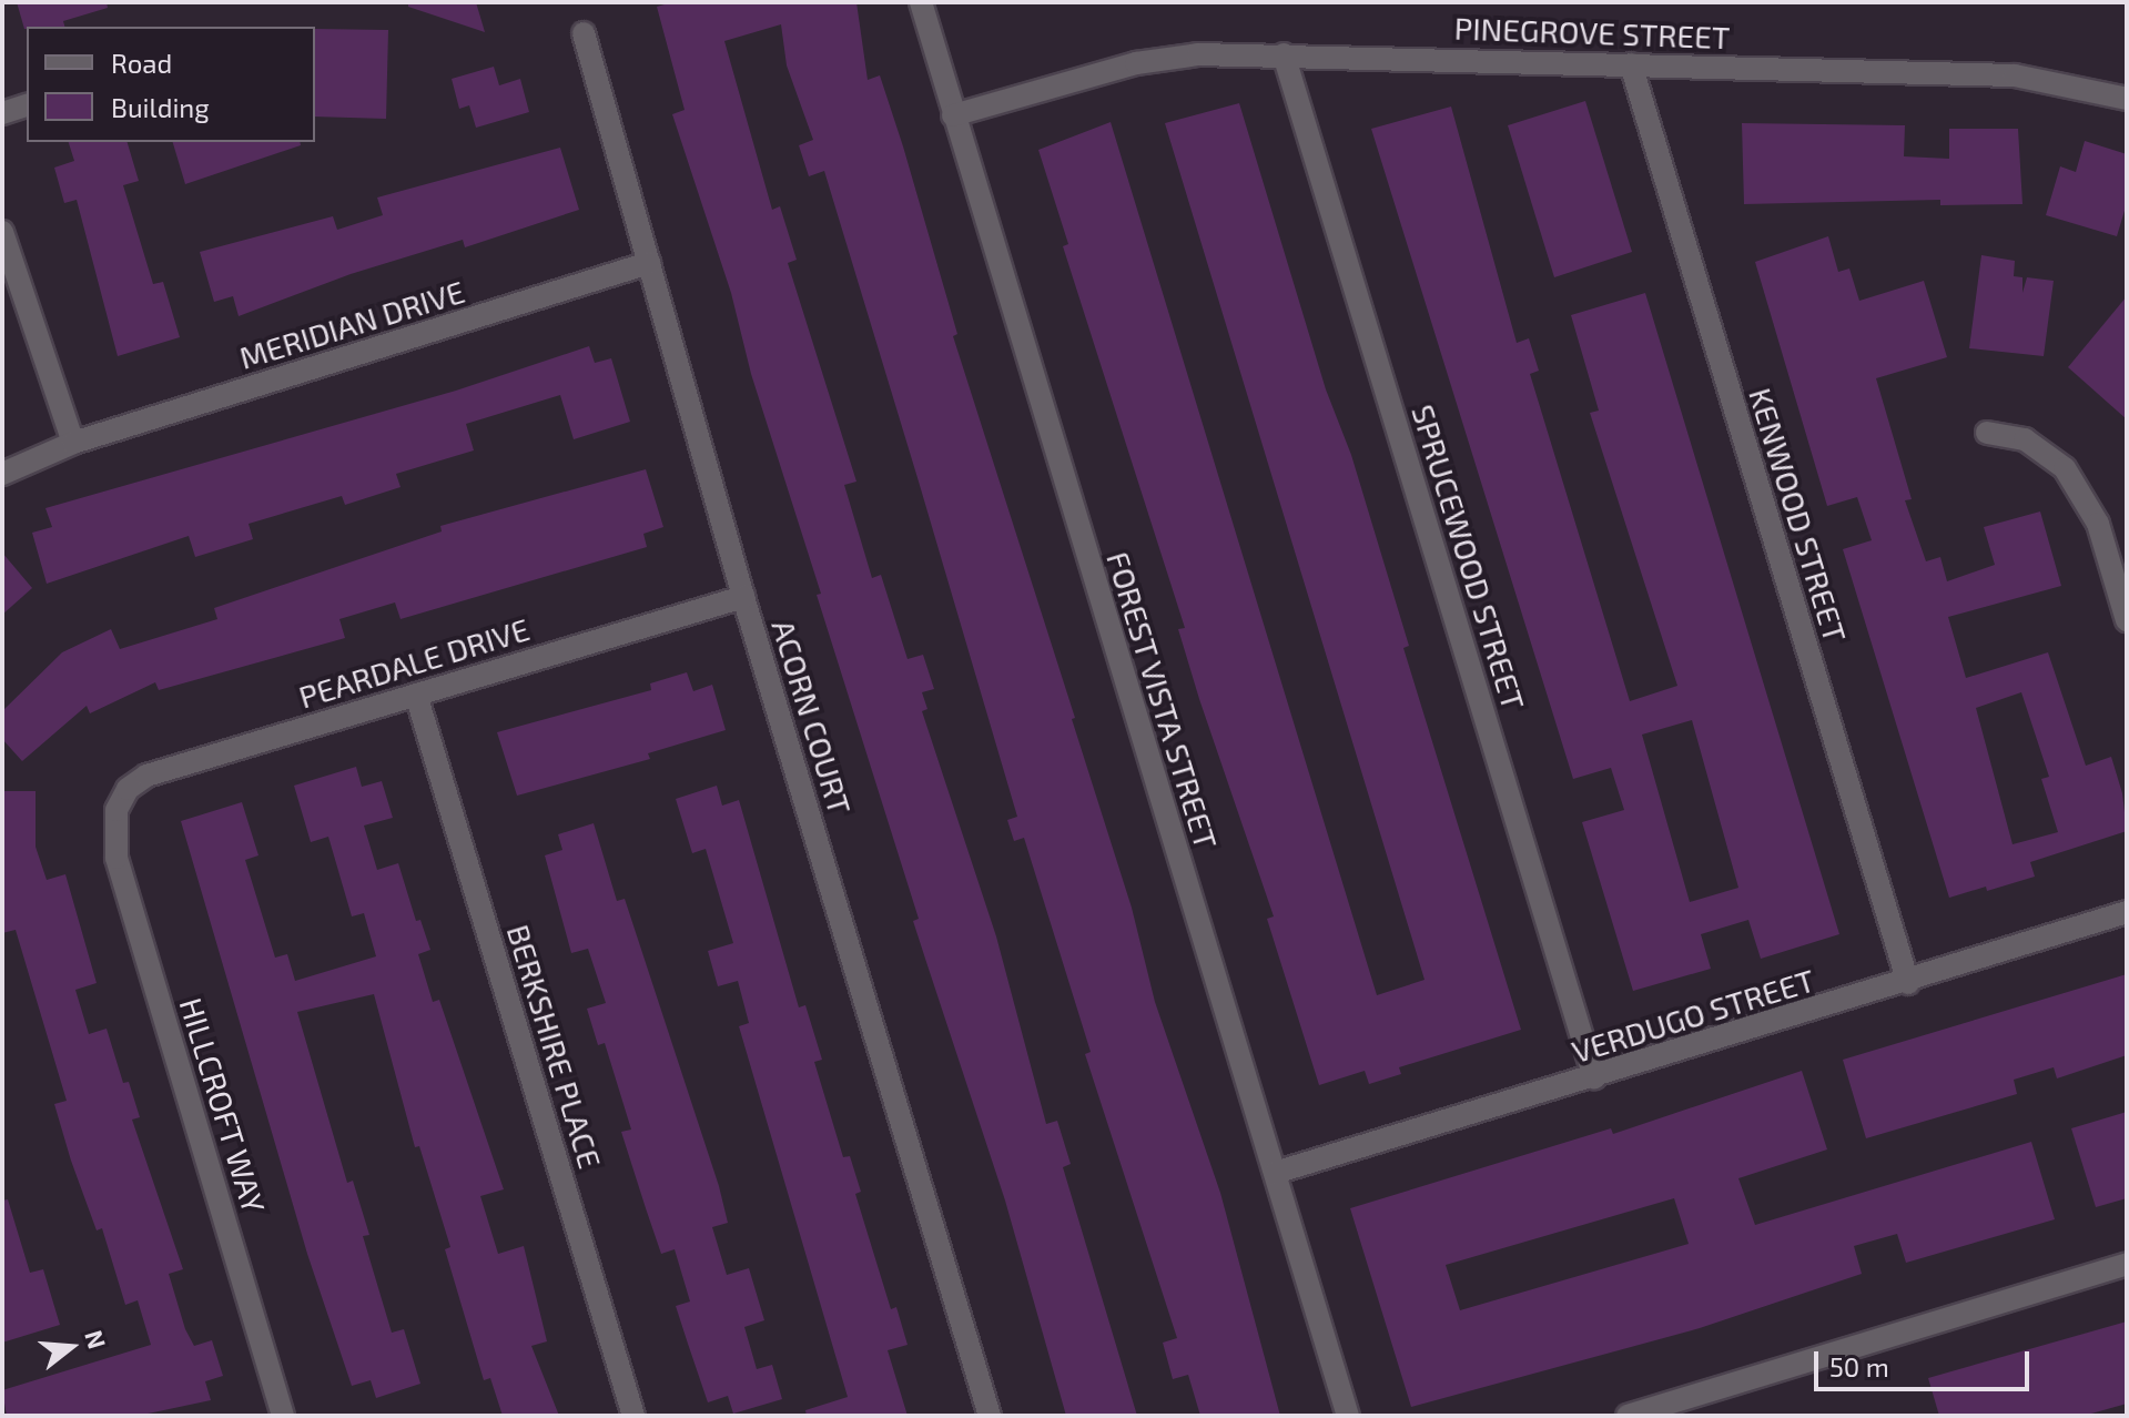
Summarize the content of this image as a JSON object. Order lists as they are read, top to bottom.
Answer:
{
  "streets": {
    "street": [
      "PINEGROVE STREET",
      "MERIDIAN DRIVE",
      "KENWOOD STREET",
      "SPRUCEWOOD STREET",
      "PEARDALE DRIVE",
      "FOREST VISTA STREET",
      "ACORN COURT",
      "VERDUGO STREET",
      "BERKSHIRE PLACE",
      "HILLCROFT WAY"
    ]
  },
  "crossings": [
    ["PINEGROVE STREET", "KENWOOD STREET"],
    ["PINEGROVE STREET", "SPRUCEWOOD STREET"],
    ["PINEGROVE STREET", "FOREST VISTA STREET"],
    ["MERIDIAN DRIVE", "ACORN COURT"],
    ["KENWOOD STREET", "VERDUGO STREET"],
    ["SPRUCEWOOD STREET", "VERDUGO STREET"],
    ["PEARDALE DRIVE", "ACORN COURT"],
    ["PEARDALE DRIVE", "BERKSHIRE PLACE"],
    ["PEARDALE DRIVE", "HILLCROFT WAY"],
    ["FOREST VISTA STREET", "VERDUGO STREET"]
  ],
  "legend": ["Road", "Building"],
  "scale_bar": "50 m",
  "north": "right"
}
